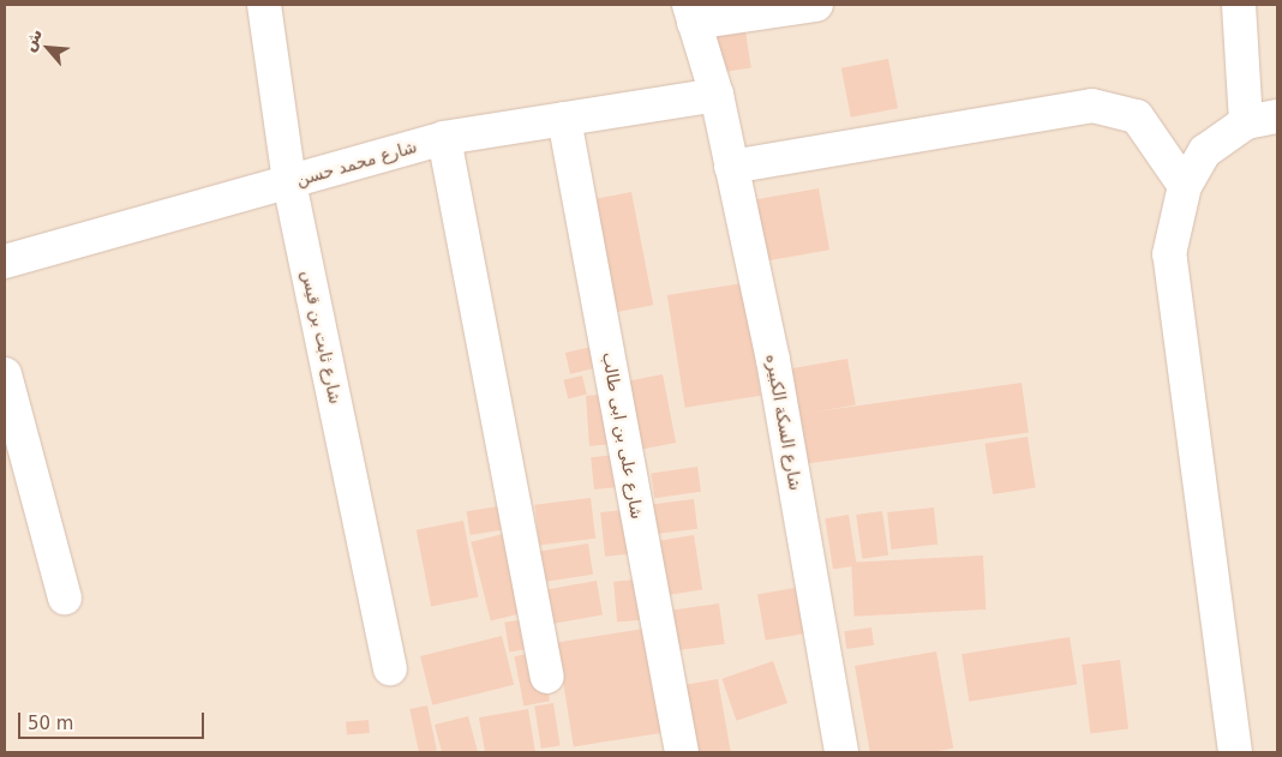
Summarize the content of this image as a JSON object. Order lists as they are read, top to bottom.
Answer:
{
  "streets": {
    "street": [
      "شارع محمد حسن",
      "شارع ثابت بن قيس",
      "شارع السكة الكبيره",
      "شارع على بن ابى طالب"
    ]
  },
  "crossings": [
    ["شارع محمد حسن", "شارع ثابت بن قيس"],
    ["شارع محمد حسن", "شارع السكة الكبيره"],
    ["شارع محمد حسن", "شارع على بن ابى طالب"]
  ],
  "scale_bar": "50 m",
  "north": "top left"
}
